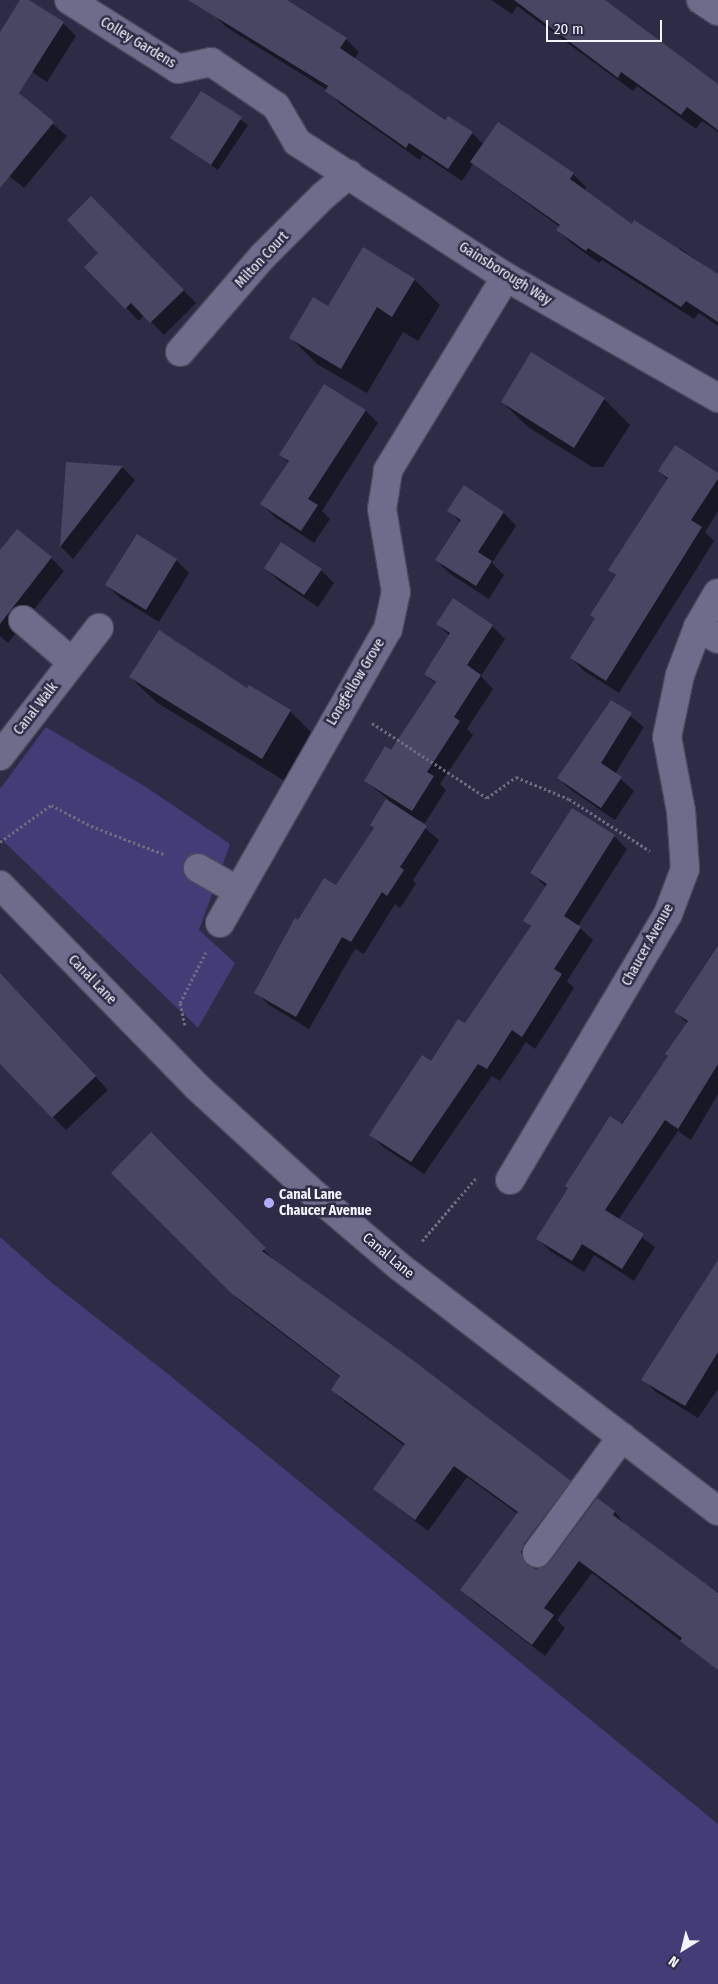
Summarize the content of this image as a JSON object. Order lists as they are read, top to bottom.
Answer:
{
  "streets": {
    "street": [
      "Colley Gardens",
      "Milton Court",
      "Gainsborough Way",
      "Longfellow Grove",
      "Canal Walk",
      "Chaucer Avenue",
      "Canal Lane"
    ]
  },
  "crossings": [
    ["Colley Gardens", "Gainsborough Way"],
    ["Milton Court", "Gainsborough Way"],
    ["Gainsborough Way", "Longfellow Grove"]
  ],
  "places": ["Canal Lane Chaucer Avenue"],
  "scale_bar": "20 m",
  "north": "bottom left"
}
